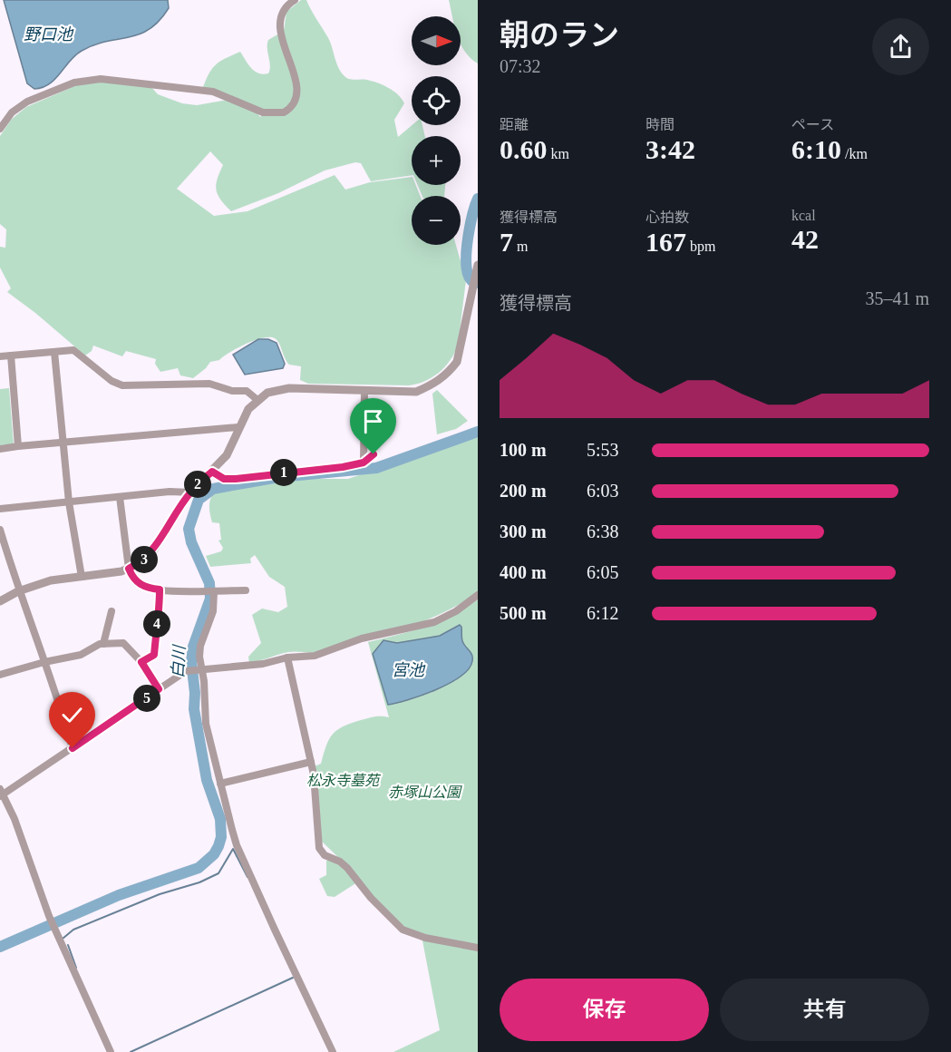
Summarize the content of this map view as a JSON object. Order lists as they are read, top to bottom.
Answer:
{
  "water": ["野口池", "白川", "宮池"],
  "parks": ["松永寺墓苑", "赤塚山公園"],
  "north": "right",
  "page": {
    "heading": ["朝のラン", "07:32"],
    "map_buttons": ["+", "−"],
    "stats": [
      ["距離", "0.60 km"],
      ["時間", "3:42"],
      ["ペース", "6:10 /km"],
      ["獲得標高", "7 m"],
      ["心拍数", "167 bpm"],
      ["kcal", "42"]
    ],
    "chart": ["獲得標高", "35–41 m"],
    "list": [
      {
        "name": "100 m",
        "note": "5:53"
      },
      {
        "name": "200 m",
        "note": "6:03"
      },
      {
        "name": "300 m",
        "note": "6:38"
      },
      {
        "name": "400 m",
        "note": "6:05"
      },
      {
        "name": "500 m",
        "note": "6:12"
      }
    ],
    "pins": [
      "1",
      "2",
      "3",
      "4",
      "5"
    ],
    "buttons": ["保存", "共有"]
  }
}
